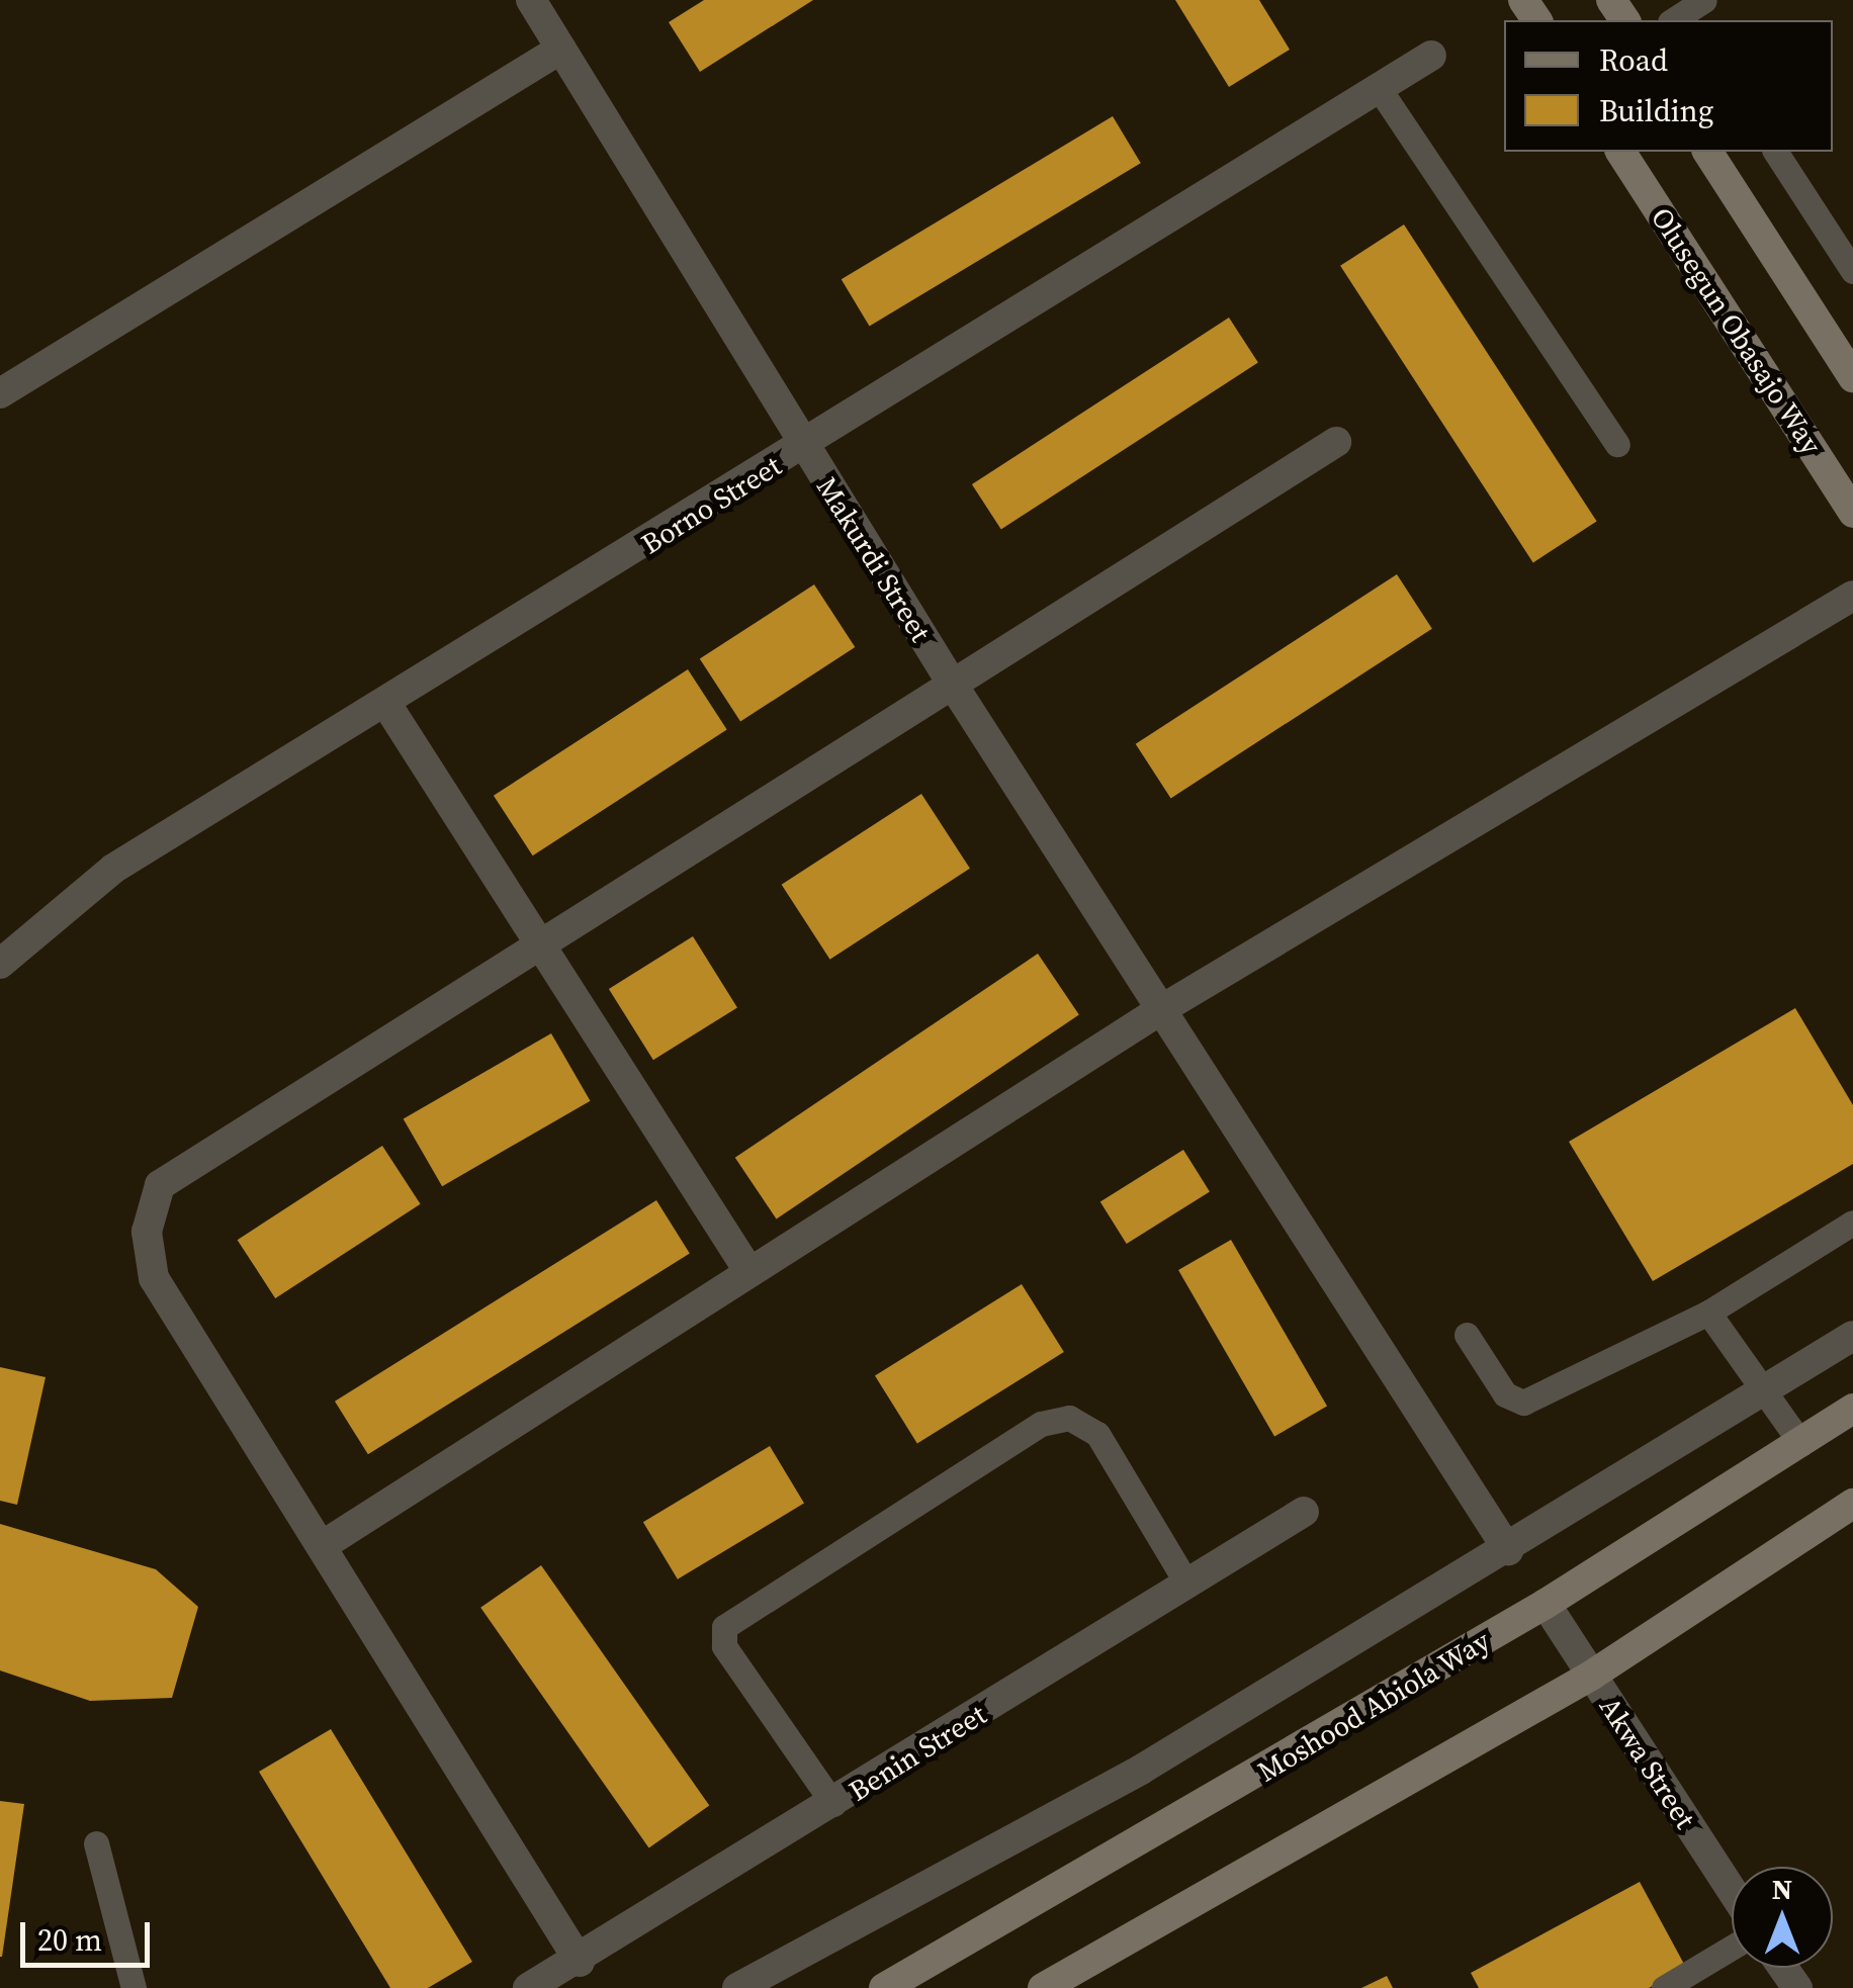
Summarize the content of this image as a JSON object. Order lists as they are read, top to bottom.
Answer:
{
  "streets": {
    "main road": ["Olusegun Obasajo Way", "Moshood Abiola Way"],
    "street": [
      "Borno Street",
      "Makurdi Street",
      "Benin Street",
      "Akwa Street"
    ]
  },
  "crossings": [
    ["Borno Street", "Makurdi Street"],
    ["Moshood Abiola Way", "Akwa Street"]
  ],
  "legend": ["Road", "Building"],
  "scale_bar": "20 m",
  "north": "top"
}
